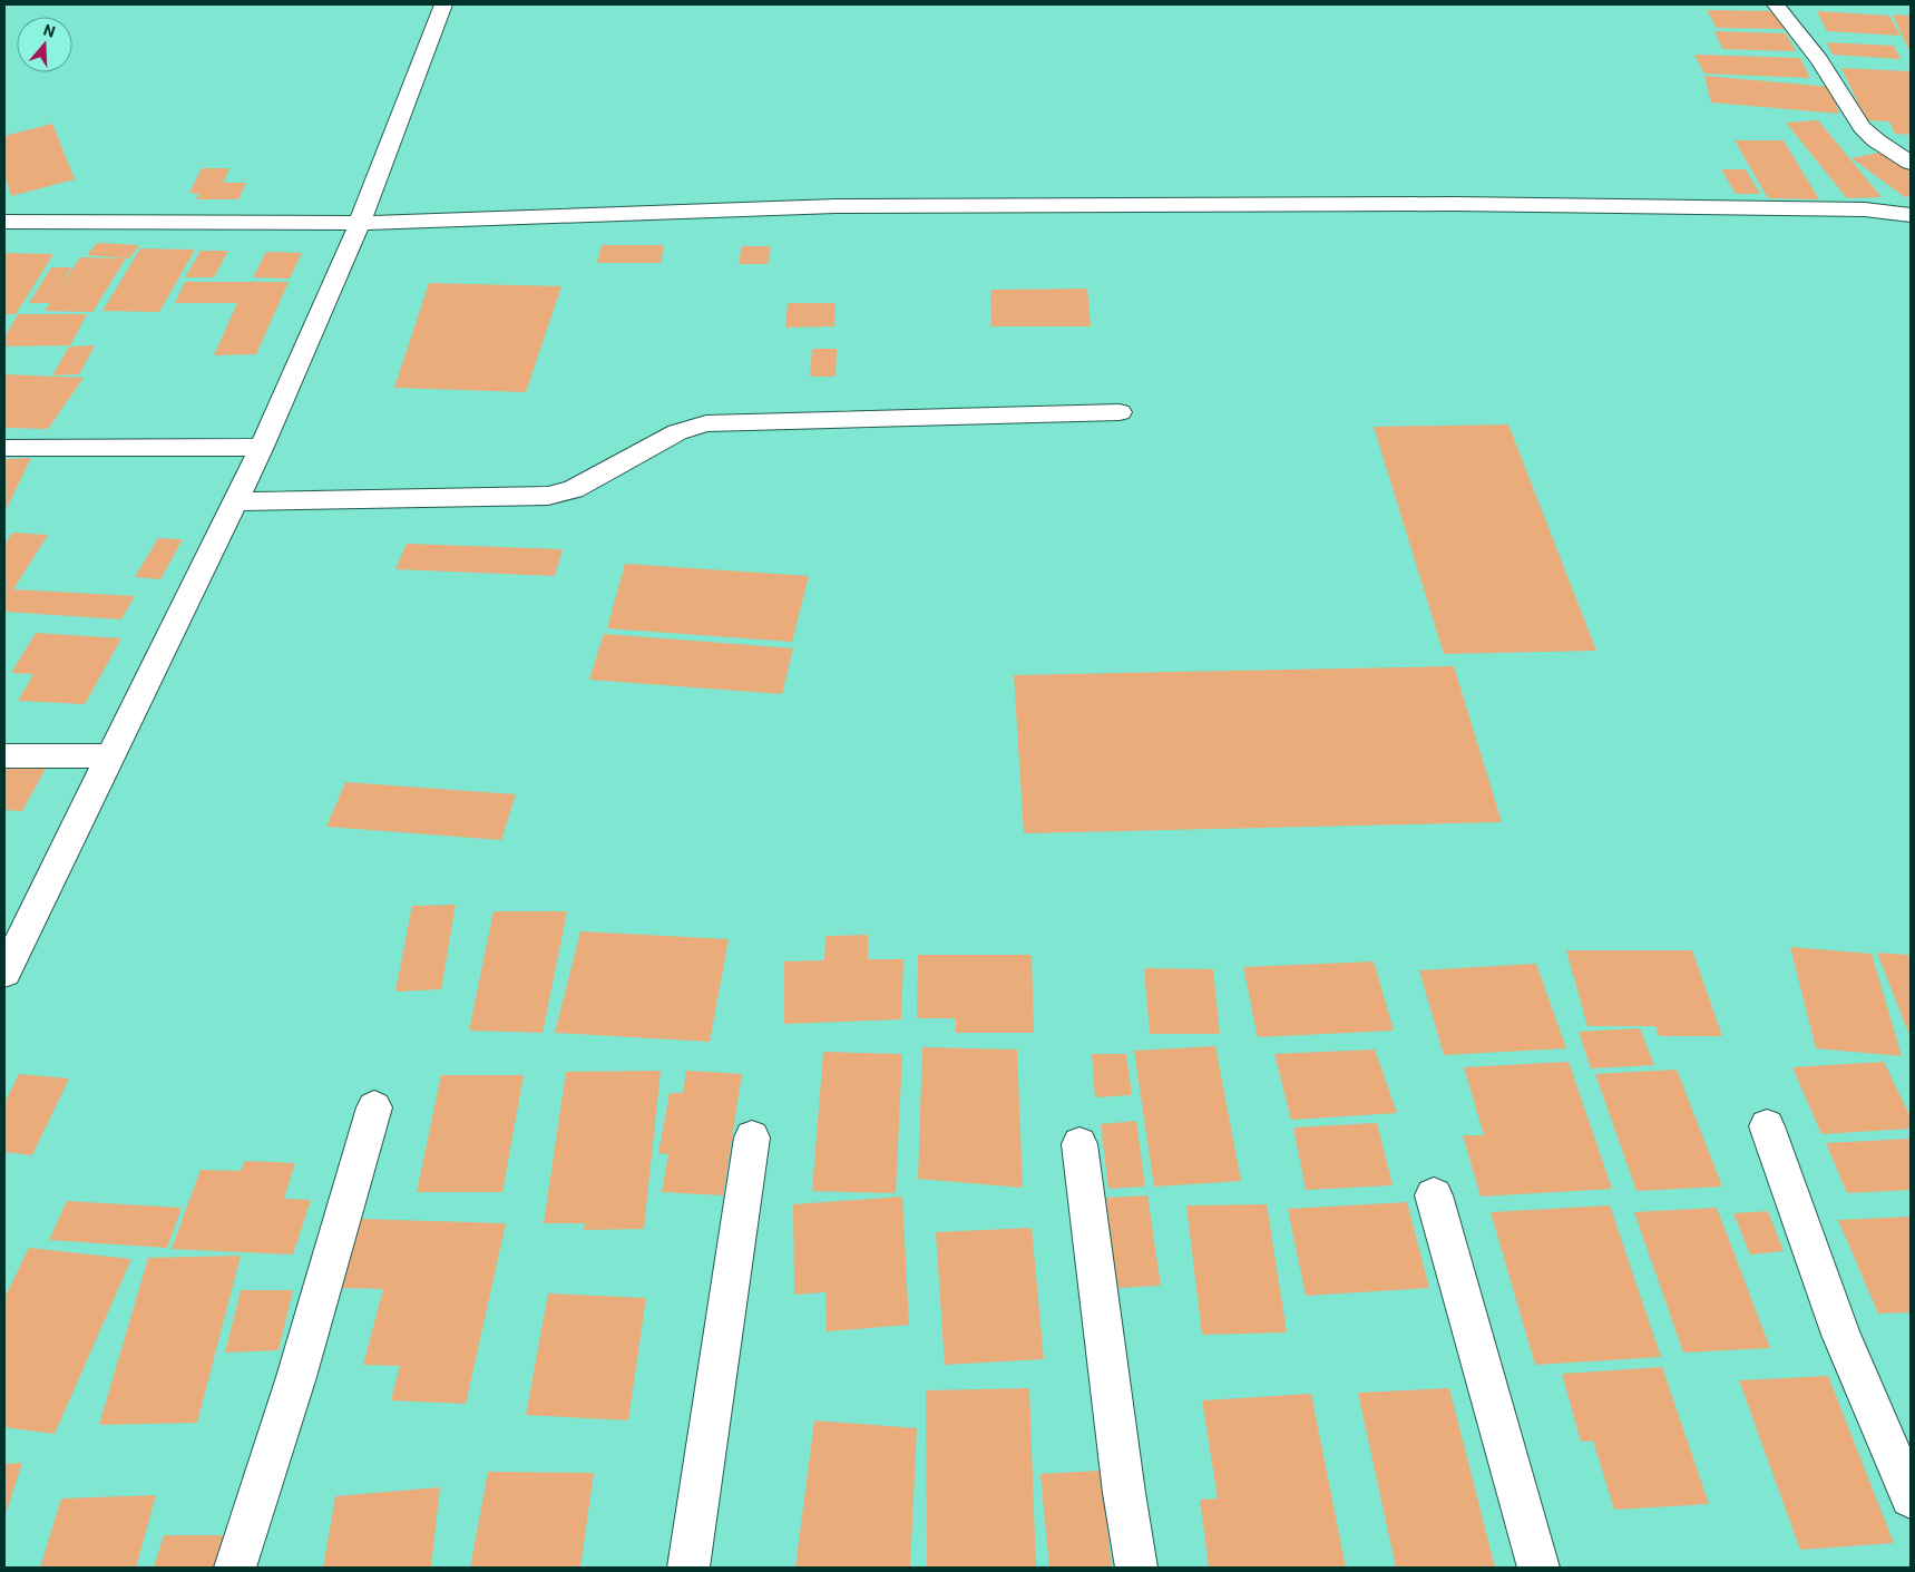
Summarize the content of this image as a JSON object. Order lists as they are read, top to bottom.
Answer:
{
  "north": "top"
}
